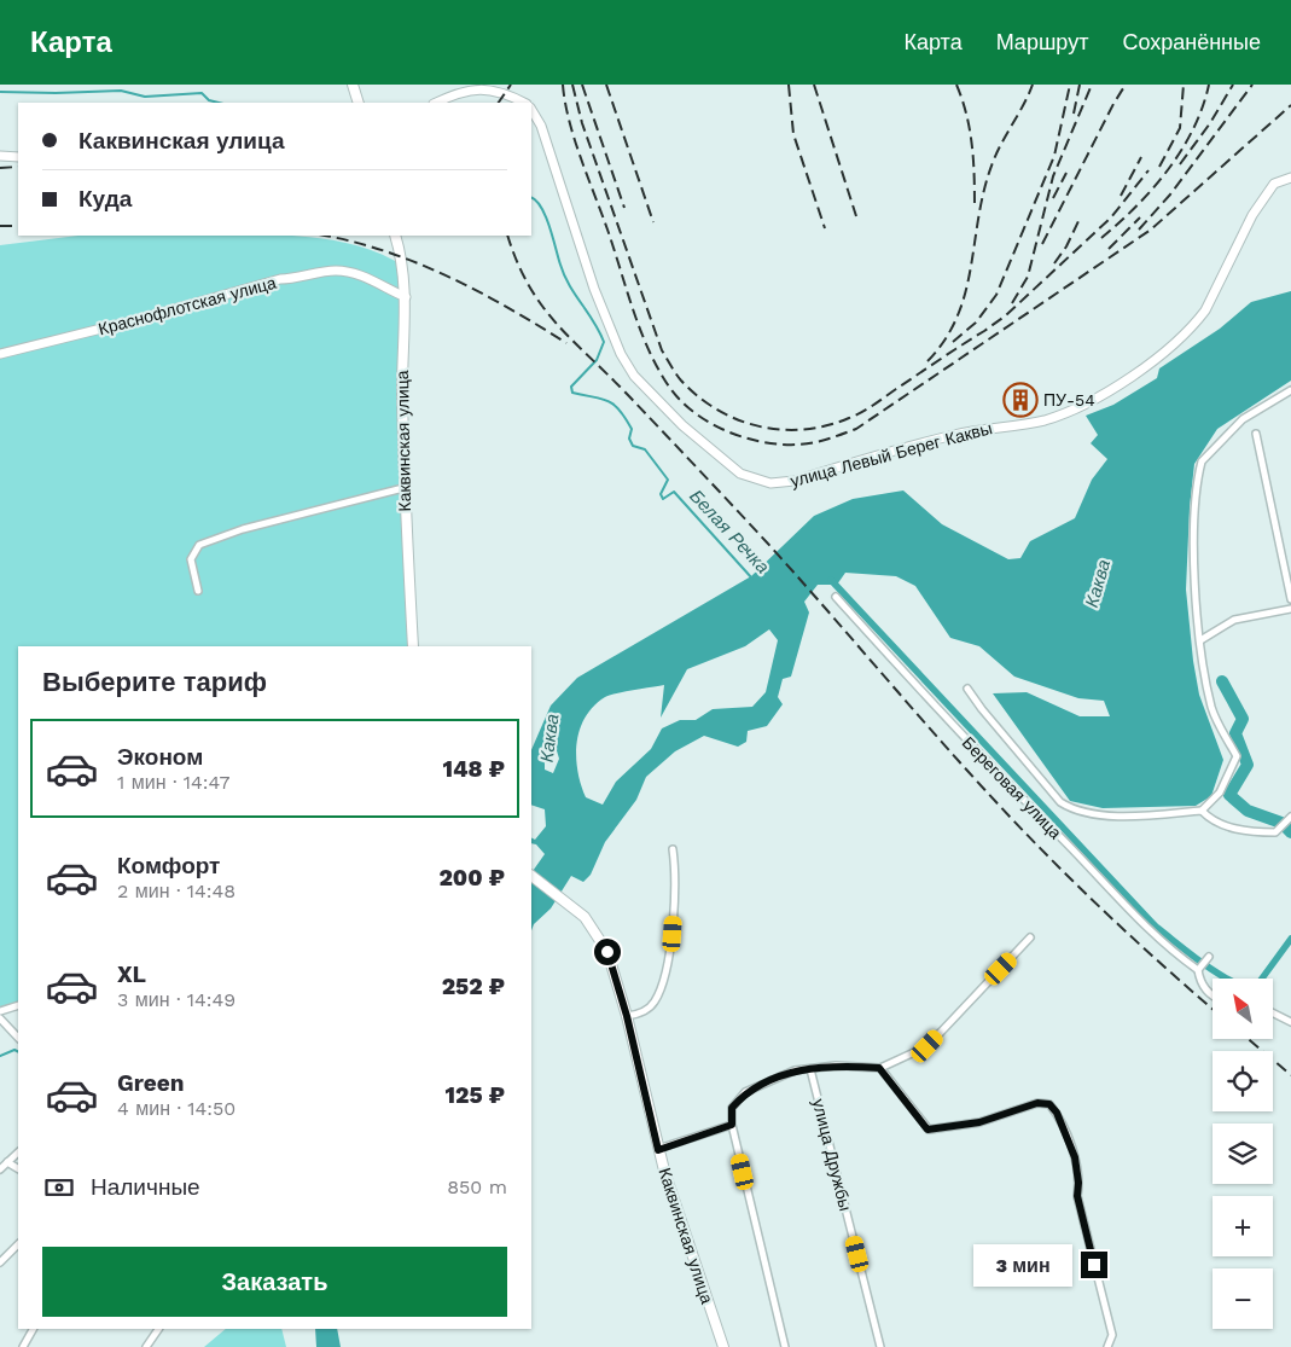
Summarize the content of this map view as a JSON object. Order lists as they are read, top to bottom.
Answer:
{
  "streets": {
    "main road": ["Краснофлотская улица", "Каквинская улица", "улица Левый Берег Каквы"],
    "street": ["Береговая улица", "улица Дружбы"]
  },
  "crossings": [
    ["Краснофлотская улица", "Каквинская улица"]
  ],
  "water": ["Белая Речка", "Каква"],
  "places": {
    "building": ["ПУ-54"]
  },
  "north": "top left",
  "page": {
    "header": "Карта",
    "nav": ["Карта", "Маршрут", "Сохранённые"],
    "banner": ["Каквинская улица", "Куда"],
    "heading": "Выберите тариф",
    "list": [
      {
        "name": "Эконом",
        "note": "1 мин · 14:47",
        "value": "148 ₽"
      },
      {
        "name": "Комфорт",
        "note": "2 мин · 14:48",
        "value": "200 ₽"
      },
      {
        "name": "XL",
        "note": "3 мин · 14:49",
        "value": "252 ₽"
      },
      {
        "name": "Green",
        "note": "4 мин · 14:50",
        "value": "125 ₽"
      }
    ],
    "map_buttons": ["+", "−"],
    "pay": ["Наличные", "850 m"],
    "buttons": "Заказать",
    "bubble": "3 мин"
  }
}
